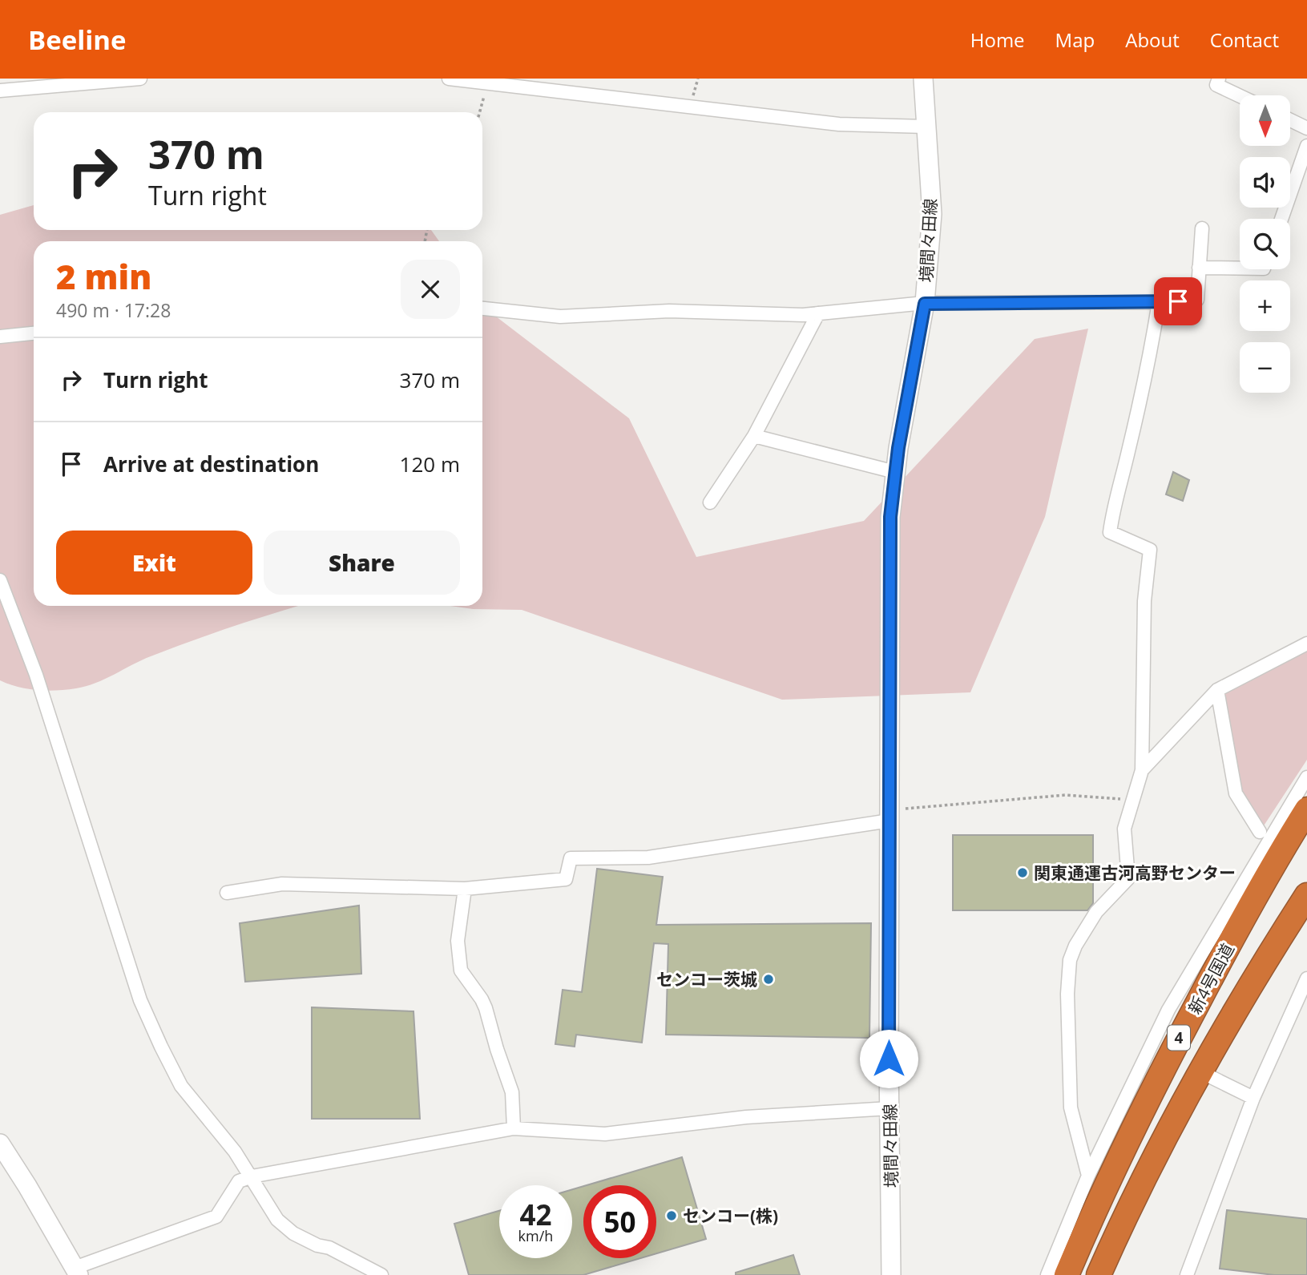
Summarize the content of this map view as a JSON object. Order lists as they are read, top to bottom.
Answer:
{
  "streets": {
    "highway": ["新4号国道", "4"],
    "main road": ["境間々田線"]
  },
  "places": ["関東通運古河高野センター", "センコー茨城", "センコー(株)"],
  "north": "bottom",
  "page": {
    "header": "Beeline",
    "nav": [
      "Home",
      "Map",
      "About",
      "Contact"
    ],
    "map_buttons": ["+", "−"],
    "turn": ["370 m", "Turn right"],
    "heading": ["2 min", "490 m · 17:28"],
    "list": [
      {
        "name": "Turn right",
        "value": "370 m"
      },
      {
        "name": "Arrive at destination",
        "value": "120 m"
      }
    ],
    "buttons": ["Exit", "Share"],
    "speed": "42 km/h",
    "limit": "50"
  }
}
